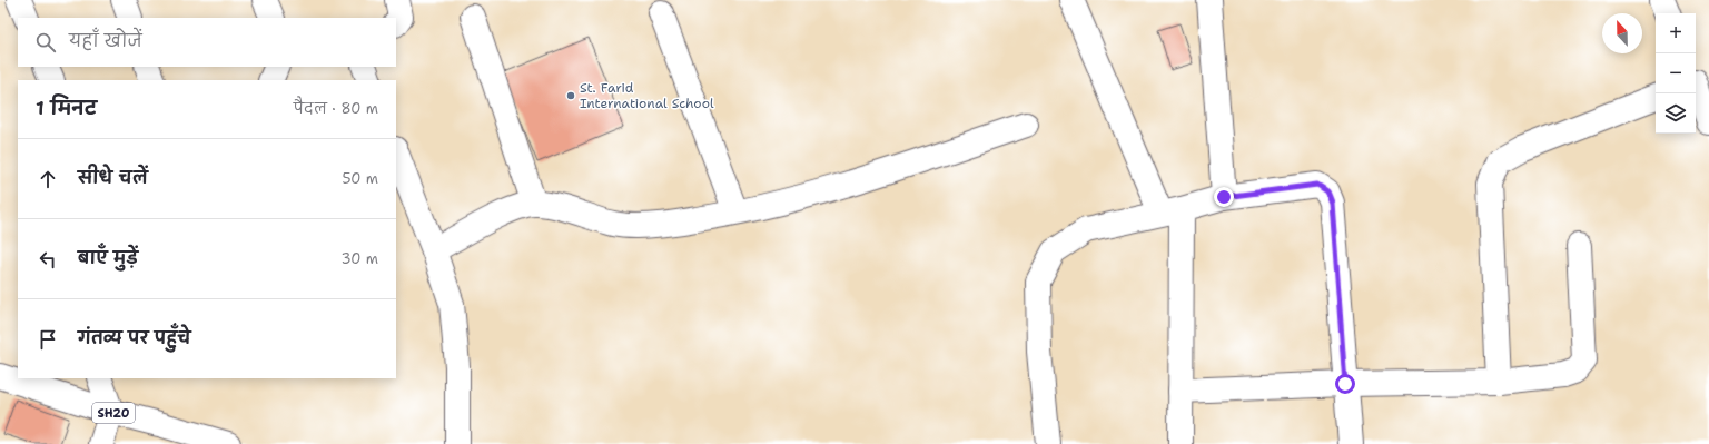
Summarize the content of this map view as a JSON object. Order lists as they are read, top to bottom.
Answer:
{
  "streets": {
    "street": ["SH20"]
  },
  "places": ["St. Farid International School"],
  "north": "top",
  "page": {
    "map_buttons": ["+", "−"],
    "search": "यहाँ खोजें",
    "heading": ["1 मिनट", "पैदल · 80 m"],
    "list": [
      ["सीधे चलें", "50 m"],
      ["बाएँ मुड़ें", "30 m"],
      "गंतव्य पर पहुँचे"
    ]
  }
}
